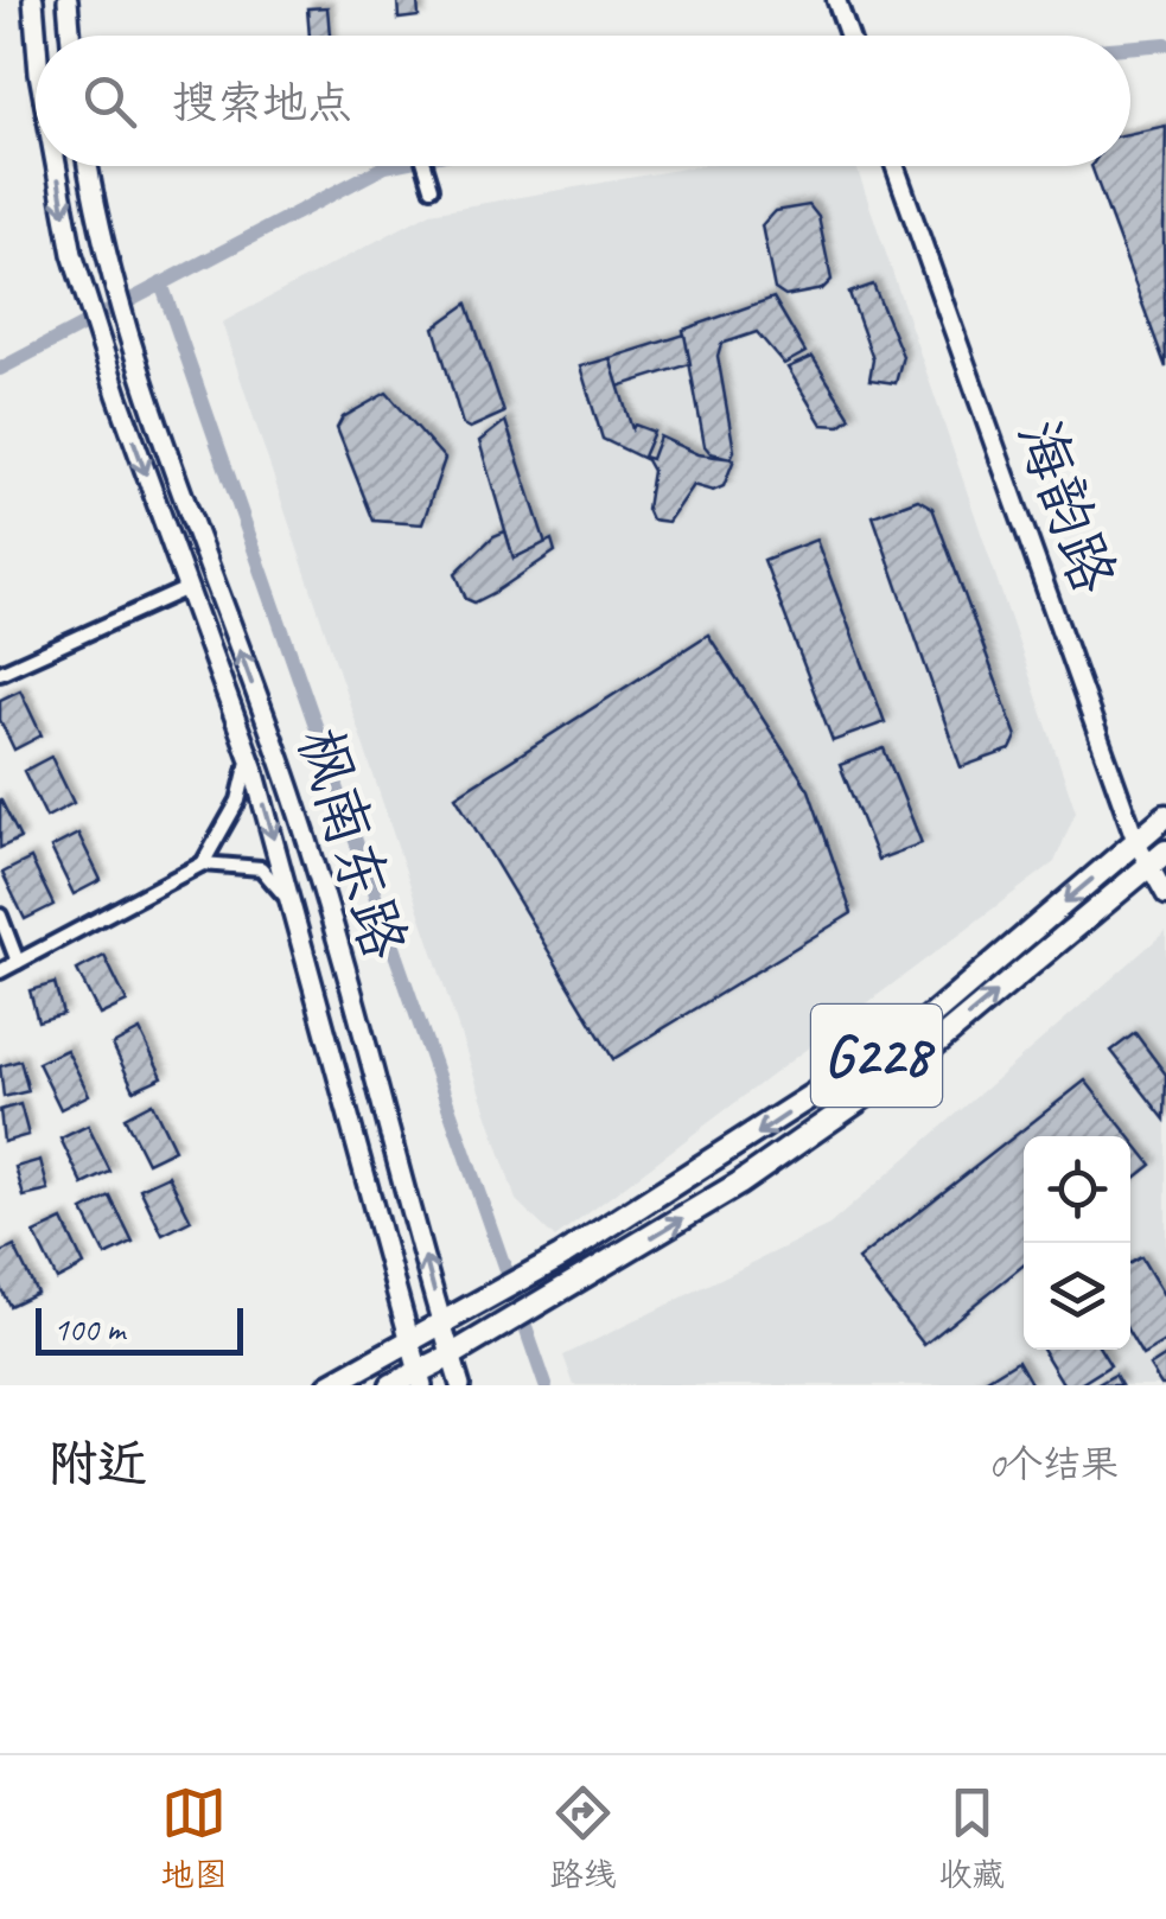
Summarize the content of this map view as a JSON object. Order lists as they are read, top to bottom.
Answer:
{
  "streets": {
    "highway": ["G228"],
    "main road": ["海韵路", "枫南东路"]
  },
  "crossings": [
    ["海韵路", "G228"],
    ["枫南东路", "G228"]
  ],
  "scale_bar": "100 m",
  "page": {
    "search": "搜索地点",
    "scale": "100 m",
    "heading": ["附近", "0个结果"],
    "nav": ["地图", "路线", "收藏"]
  }
}
